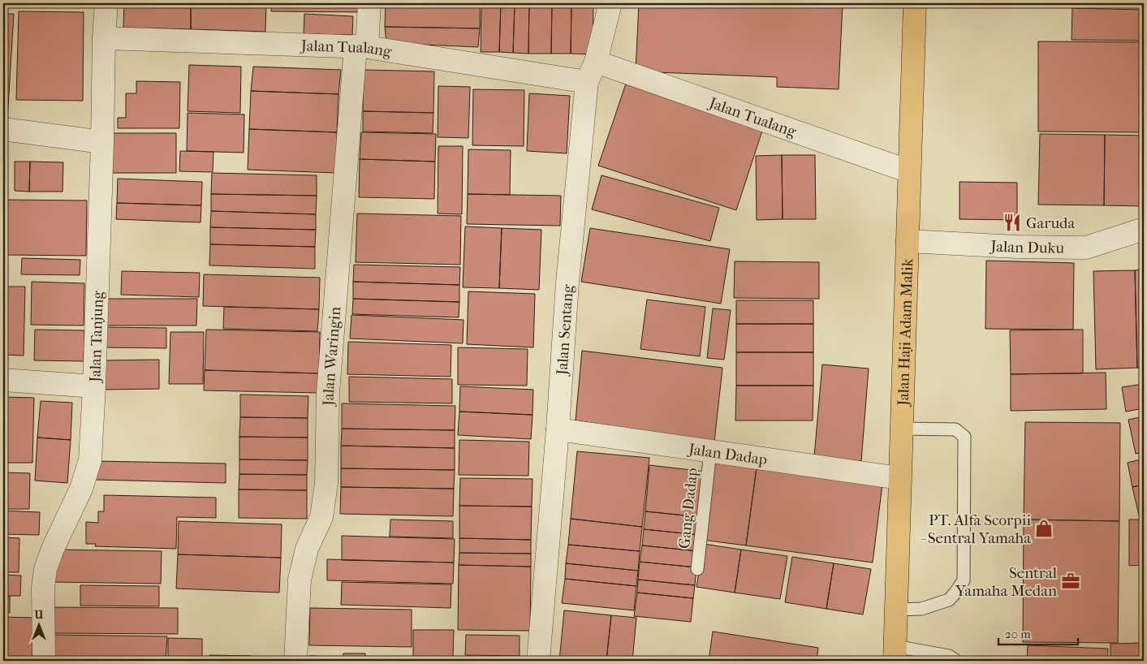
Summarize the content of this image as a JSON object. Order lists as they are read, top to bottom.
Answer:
{
  "streets": {
    "main road": ["Jalan Haji Adam Malik"],
    "street": [
      "Jalan Tualang",
      "Jalan Duku",
      "Jalan Sentang",
      "Jalan Tanjung",
      "Jalan Waringin",
      "Jalan Dadap"
    ],
    "lane": ["Gang Dadap"]
  },
  "crossings": [
    ["Jalan Tualang", "Jalan Sentang"],
    ["Jalan Tualang", "Jalan Haji Adam Malik"],
    ["Jalan Tualang", "Jalan Tanjung"],
    ["Jalan Tualang", "Jalan Waringin"],
    ["Jalan Duku", "Jalan Haji Adam Malik"],
    ["Jalan Sentang", "Jalan Dadap"],
    ["Jalan Haji Adam Malik", "Jalan Dadap"],
    ["Jalan Dadap", "Gang Dadap"]
  ],
  "places": {
    "restaurant": ["Garuda"],
    "shop": ["PT. Alfa Scorpii - Sentral Yamaha"],
    "office": ["Sentral Yamaha Medan"]
  },
  "scale_bar": "20 m",
  "north": "top"
}
